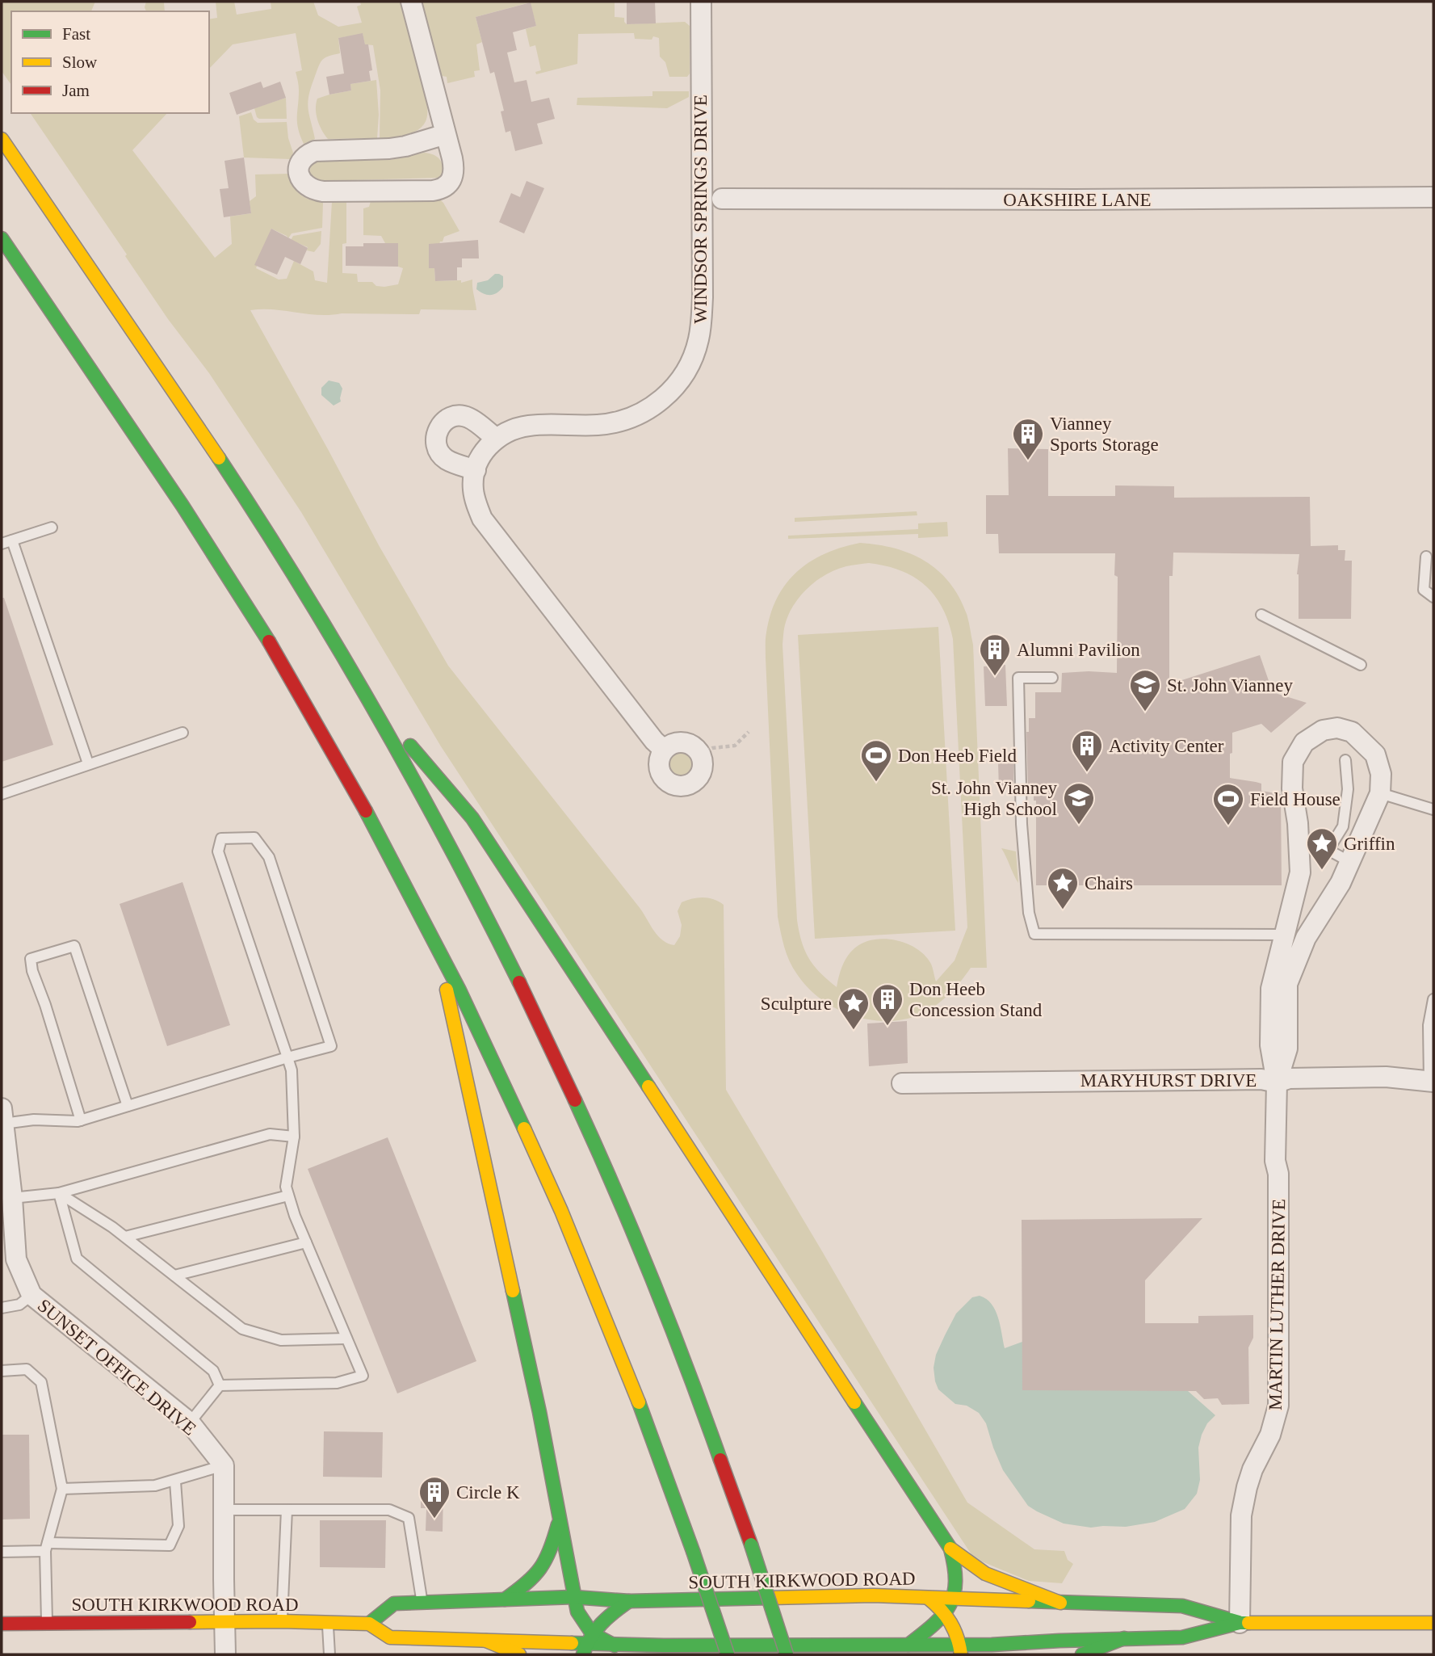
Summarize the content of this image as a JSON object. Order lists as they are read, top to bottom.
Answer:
{
  "streets": {
    "main road": ["SOUTH KIRKWOOD ROAD"],
    "street": [
      "OAKSHIRE LANE",
      "WINDSOR SPRINGS DRIVE",
      "MARYHURST DRIVE",
      "MARTIN LUTHER DRIVE",
      "SUNSET OFFICE DRIVE"
    ]
  },
  "crossings": [
    ["MARYHURST DRIVE", "MARTIN LUTHER DRIVE"],
    ["MARTIN LUTHER DRIVE", "SOUTH KIRKWOOD ROAD"]
  ],
  "places": {
    "building": [
      "Vianney Sports Storage",
      "Alumni Pavilion",
      "Activity Center",
      "Don Heeb Concession Stand",
      "Circle K"
    ],
    "school or university": ["St. John Vianney", "St. John Vianney High School"],
    "sports": ["Don Heeb Field", "Field House"],
    "place": ["Griffin", "Chairs", "Sculpture"]
  },
  "legend": ["Fast", "Slow", "Jam"]
}
